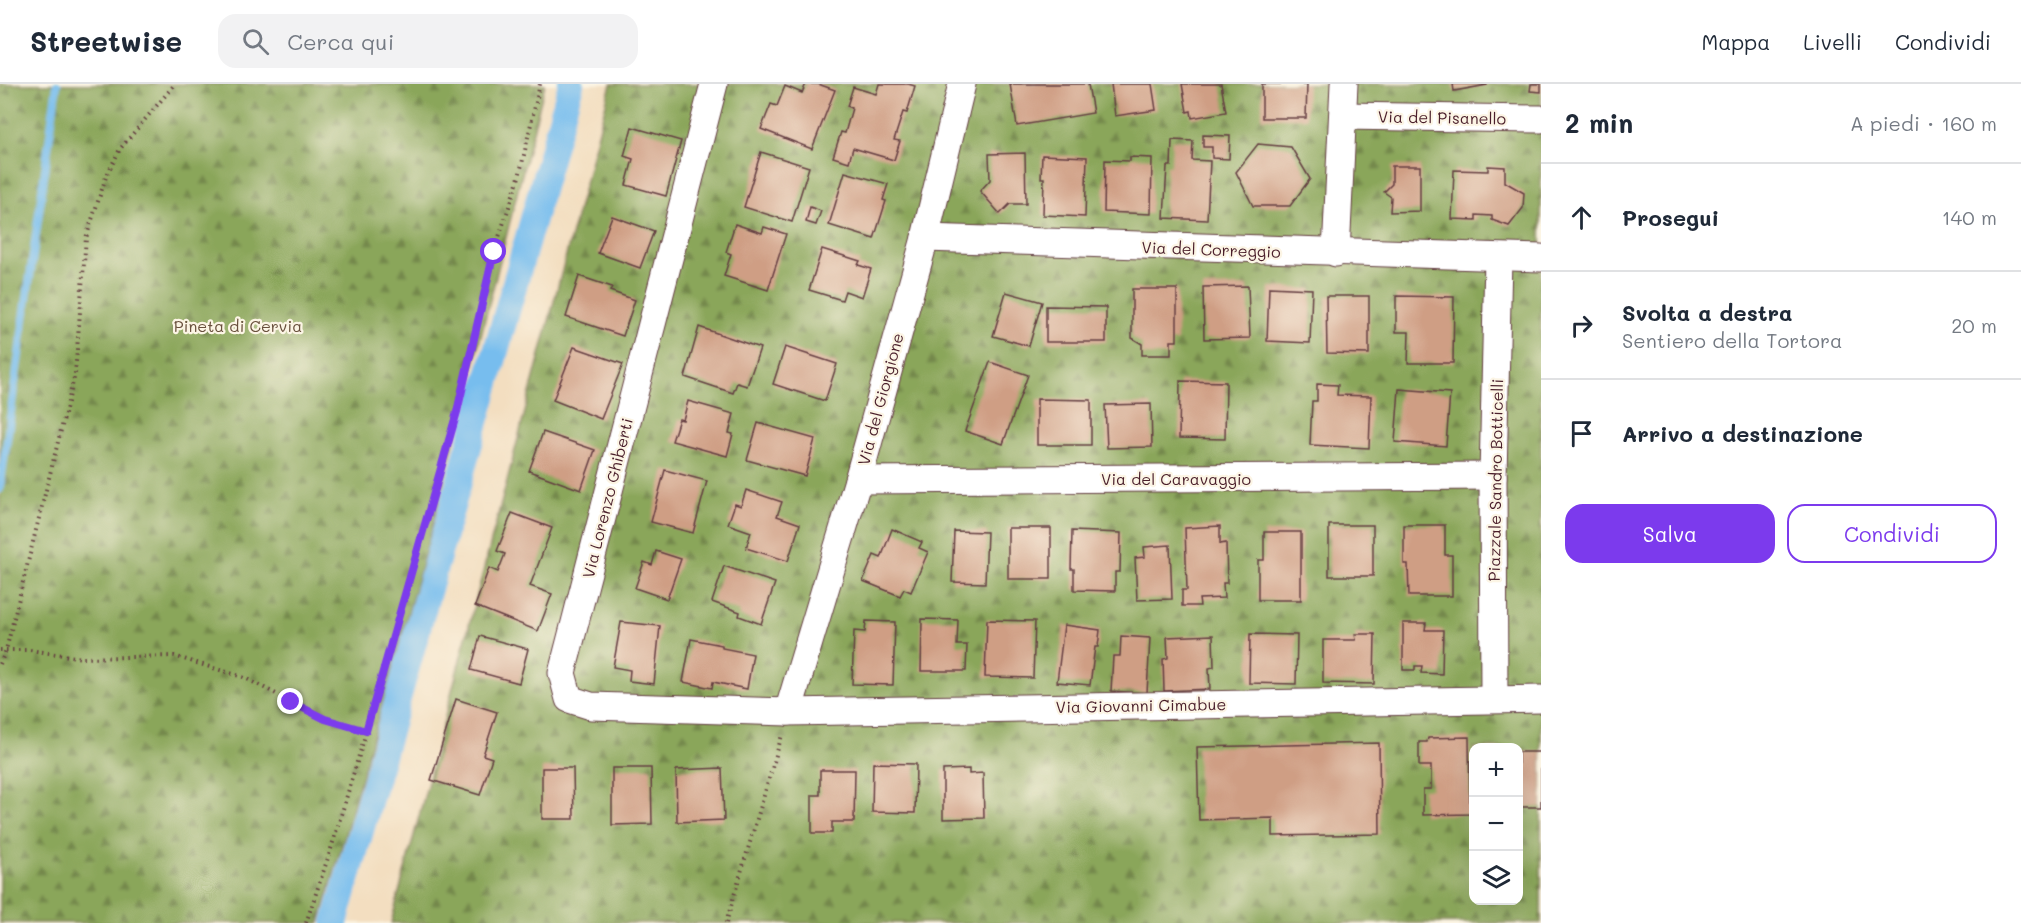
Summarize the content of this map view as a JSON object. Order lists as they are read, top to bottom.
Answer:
{
  "streets": {
    "street": [
      "Via del Pisanello",
      "Via del Correggio",
      "Via del Giorgione",
      "Via del Caravaggio",
      "Piazzale Sandro Botticelli",
      "Via Lorenzo Ghiberti",
      "Via Giovanni Cimabue"
    ]
  },
  "crossings": [
    ["Via del Correggio", "Via del Giorgione"],
    ["Via del Correggio", "Piazzale Sandro Botticelli"],
    ["Via del Giorgione", "Via del Caravaggio"],
    ["Via del Giorgione", "Via Lorenzo Ghiberti"],
    ["Via del Giorgione", "Via Giovanni Cimabue"],
    ["Via del Caravaggio", "Piazzale Sandro Botticelli"],
    ["Piazzale Sandro Botticelli", "Via Giovanni Cimabue"],
    ["Via Lorenzo Ghiberti", "Via Giovanni Cimabue"]
  ],
  "parks": ["Pineta di Cervia"],
  "page": {
    "header": "Streetwise",
    "search": "Cerca qui",
    "nav": ["Mappa", "Livelli", "Condividi"],
    "heading": ["2 min", "A piedi · 160 m"],
    "list": [
      ["Prosegui", "140 m"],
      ["Svolta a destra", "Sentiero della Tortora", "20 m"],
      "Arrivo a destinazione"
    ],
    "buttons": ["Salva", "Condividi"],
    "map_buttons": ["+", "−"]
  }
}
